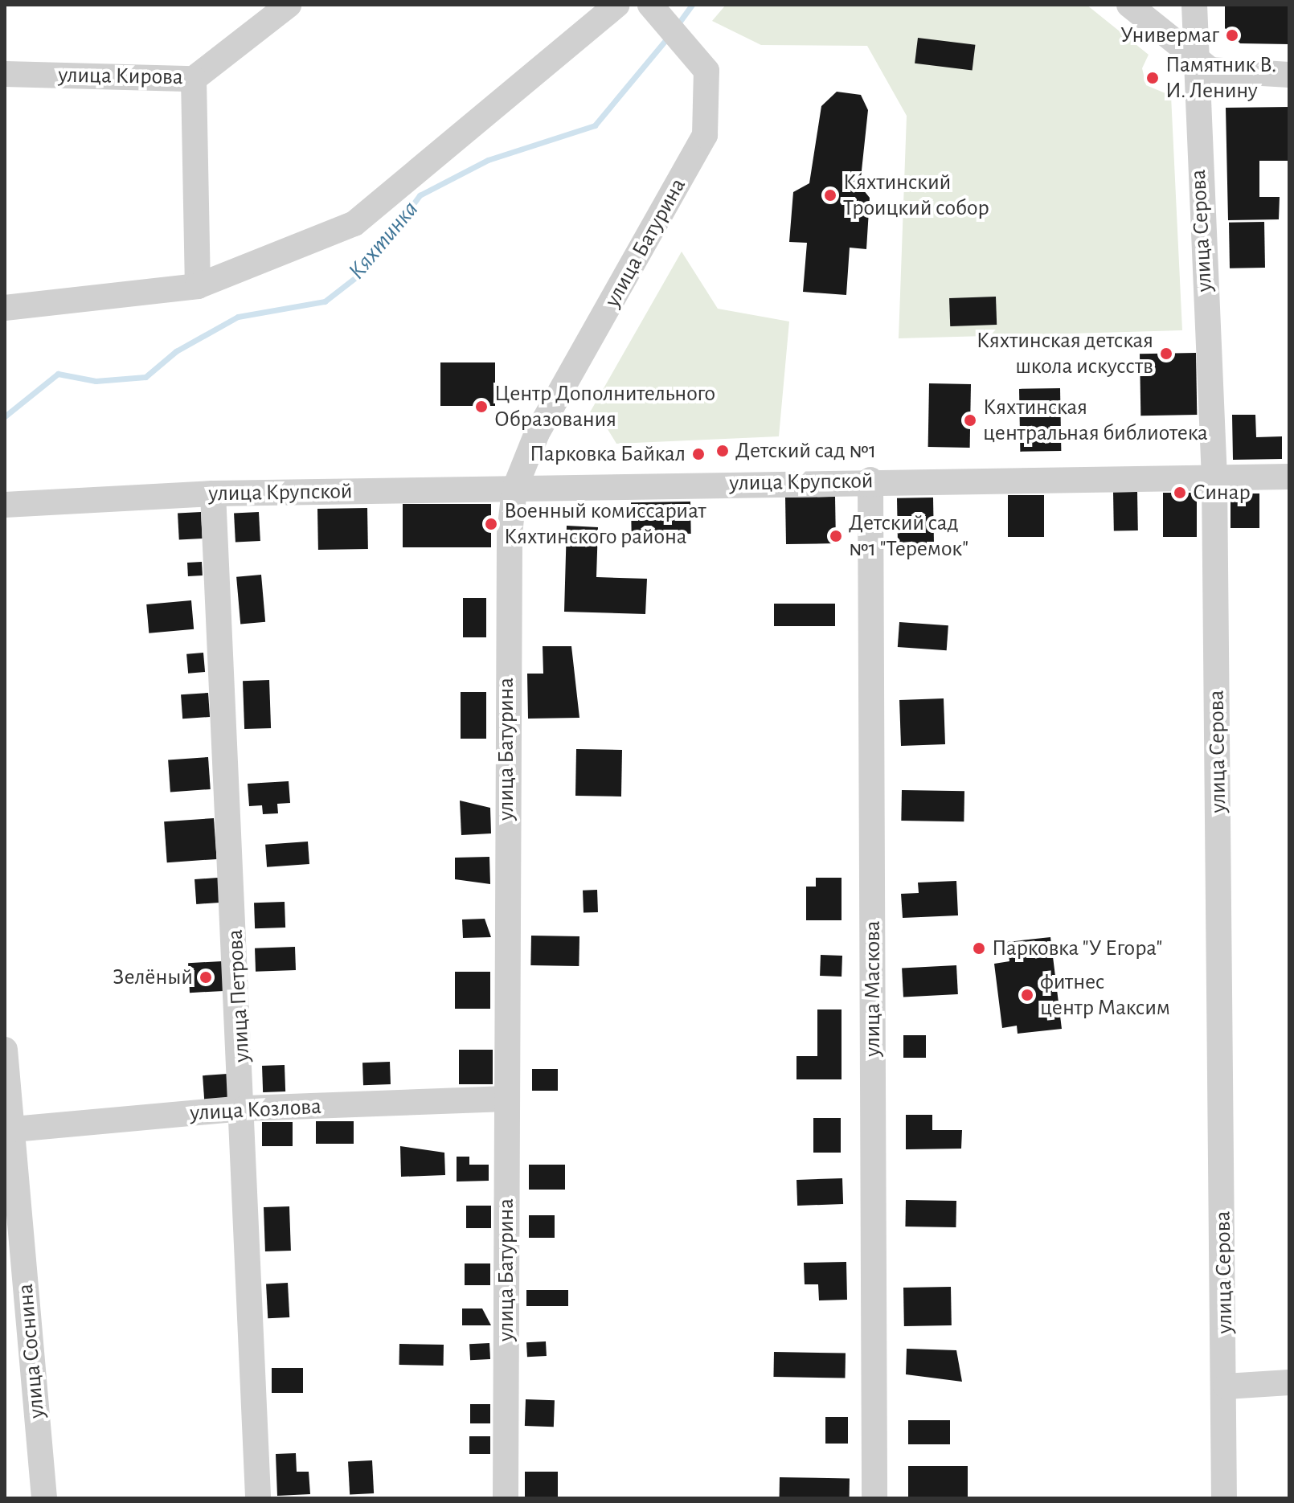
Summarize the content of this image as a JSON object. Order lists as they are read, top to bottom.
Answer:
{
  "streets": {
    "street": [
      "улица Кирова",
      "улица Серова",
      "улица Батурина",
      "улица Крупской",
      "улица Маскова",
      "улица Петрова",
      "улица Козлова",
      "улица Соснина"
    ]
  },
  "crossings": [
    ["улица Серова", "улица Крупской"],
    ["улица Батурина", "улица Крупской"],
    ["улица Батурина", "улица Козлова"],
    ["улица Крупской", "улица Маскова"],
    ["улица Крупской", "улица Петрова"],
    ["улица Петрова", "улица Козлова"],
    ["улица Козлова", "улица Соснина"]
  ],
  "water": ["Кяхтинка"],
  "places": [
    "Универмаг",
    "Памятник В. И. Ленину",
    "Кяхтинский Троицкий собор",
    "Кяхтинская детская школа искусств",
    "Центр Дополнительного Образования",
    "Кяхтинская центральная библиотека",
    "Детский сад №1",
    "Парковка Байкал",
    "Синар",
    "Военный комиссариат Кяхтинского района",
    "Детский сад №1 \"Теремок\"",
    "Парковка \"У Егора\"",
    "Зелёный",
    "фитнес центр Максим"
  ]
}
